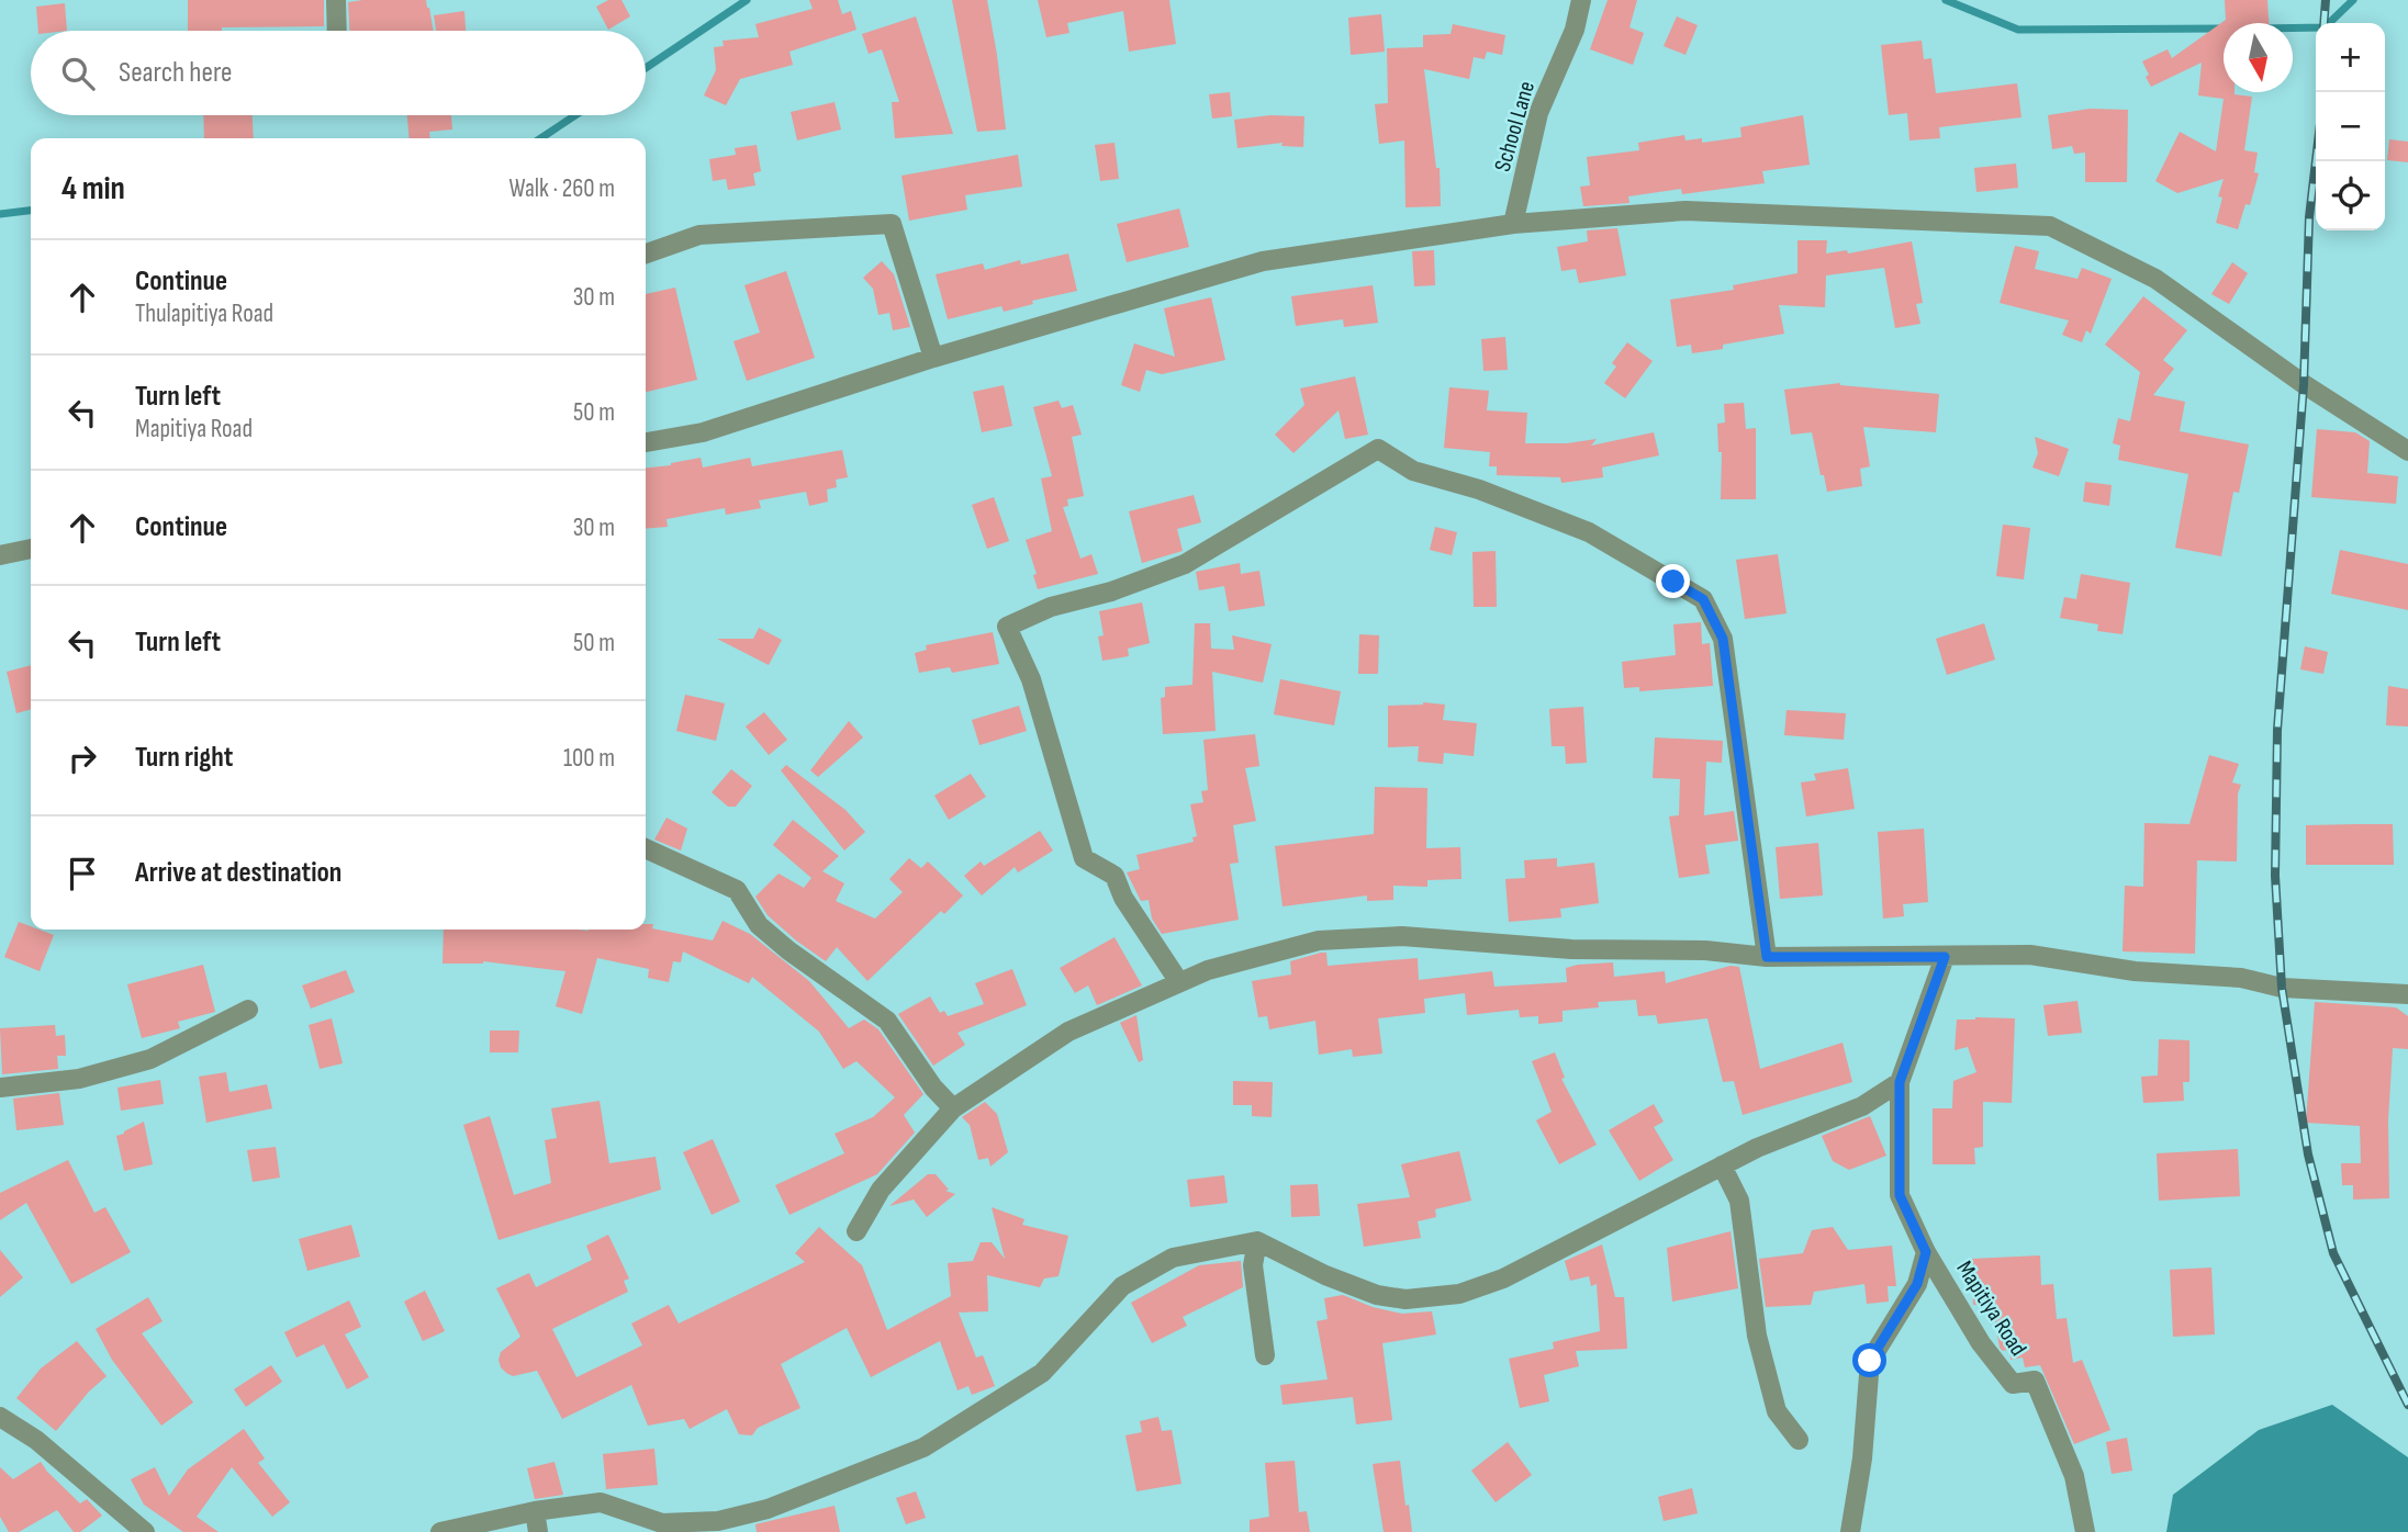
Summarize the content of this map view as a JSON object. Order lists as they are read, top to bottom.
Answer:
{
  "streets": {
    "street": ["School Lane", "Mapitiya Road"]
  },
  "north": "bottom",
  "page": {
    "map_buttons": ["+", "−"],
    "search": "Search here",
    "heading": ["4 min", "Walk · 260 m"],
    "list": [
      ["Continue", "Thulapitiya Road", "30 m"],
      ["Turn left", "Mapitiya Road", "50 m"],
      ["Continue", "30 m"],
      ["Turn left", "50 m"],
      ["Turn right", "100 m"],
      "Arrive at destination"
    ]
  }
}
